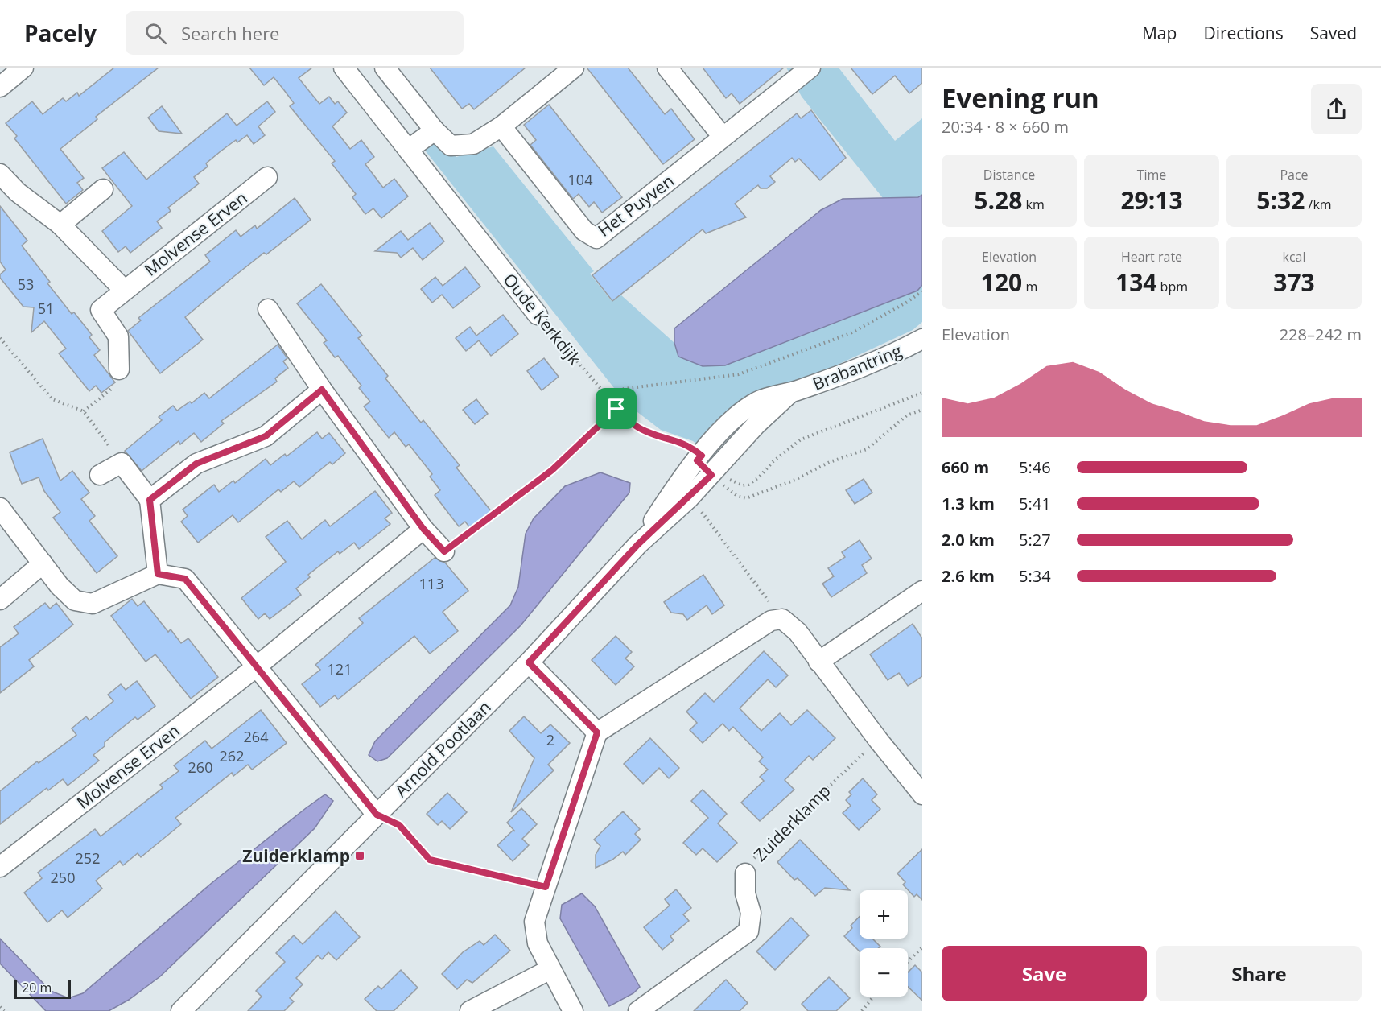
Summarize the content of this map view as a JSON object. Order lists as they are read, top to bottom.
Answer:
{
  "streets": {
    "street": [
      "Het Puyven",
      "Molvense Erven",
      "Oude Kerkdijk",
      "Brabantring",
      "Arnold Pootlaan",
      "Zuiderklamp"
    ]
  },
  "crossings": [
    ["Oude Kerkdijk", "Brabantring"],
    ["Oude Kerkdijk", "Arnold Pootlaan"],
    ["Brabantring", "Arnold Pootlaan"]
  ],
  "places": {
    "transit": ["Zuiderklamp"]
  },
  "house_numbers": [
    "104",
    "53",
    "51",
    "113",
    "121",
    "264",
    "2",
    "262",
    "260",
    "252",
    "250"
  ],
  "scale_bar": "20 m",
  "page": {
    "header": "Pacely",
    "search": "Search here",
    "nav": ["Map", "Directions", "Saved"],
    "heading": ["Evening run", "20:34 · 8 × 660 m"],
    "stats": [
      ["Distance", "5.28 km"],
      ["Time", "29:13"],
      ["Pace", "5:32 /km"],
      ["Elevation", "120 m"],
      ["Heart rate", "134 bpm"],
      ["kcal", "373"]
    ],
    "chart": ["Elevation", "228–242 m"],
    "list": [
      {
        "name": "660 m",
        "note": "5:46"
      },
      {
        "name": "1.3 km",
        "note": "5:41"
      },
      {
        "name": "2.0 km",
        "note": "5:27"
      },
      {
        "name": "2.6 km",
        "note": "5:34"
      }
    ],
    "map_buttons": ["+", "−"],
    "buttons": ["Save", "Share"],
    "scale": "20 m"
  }
}
